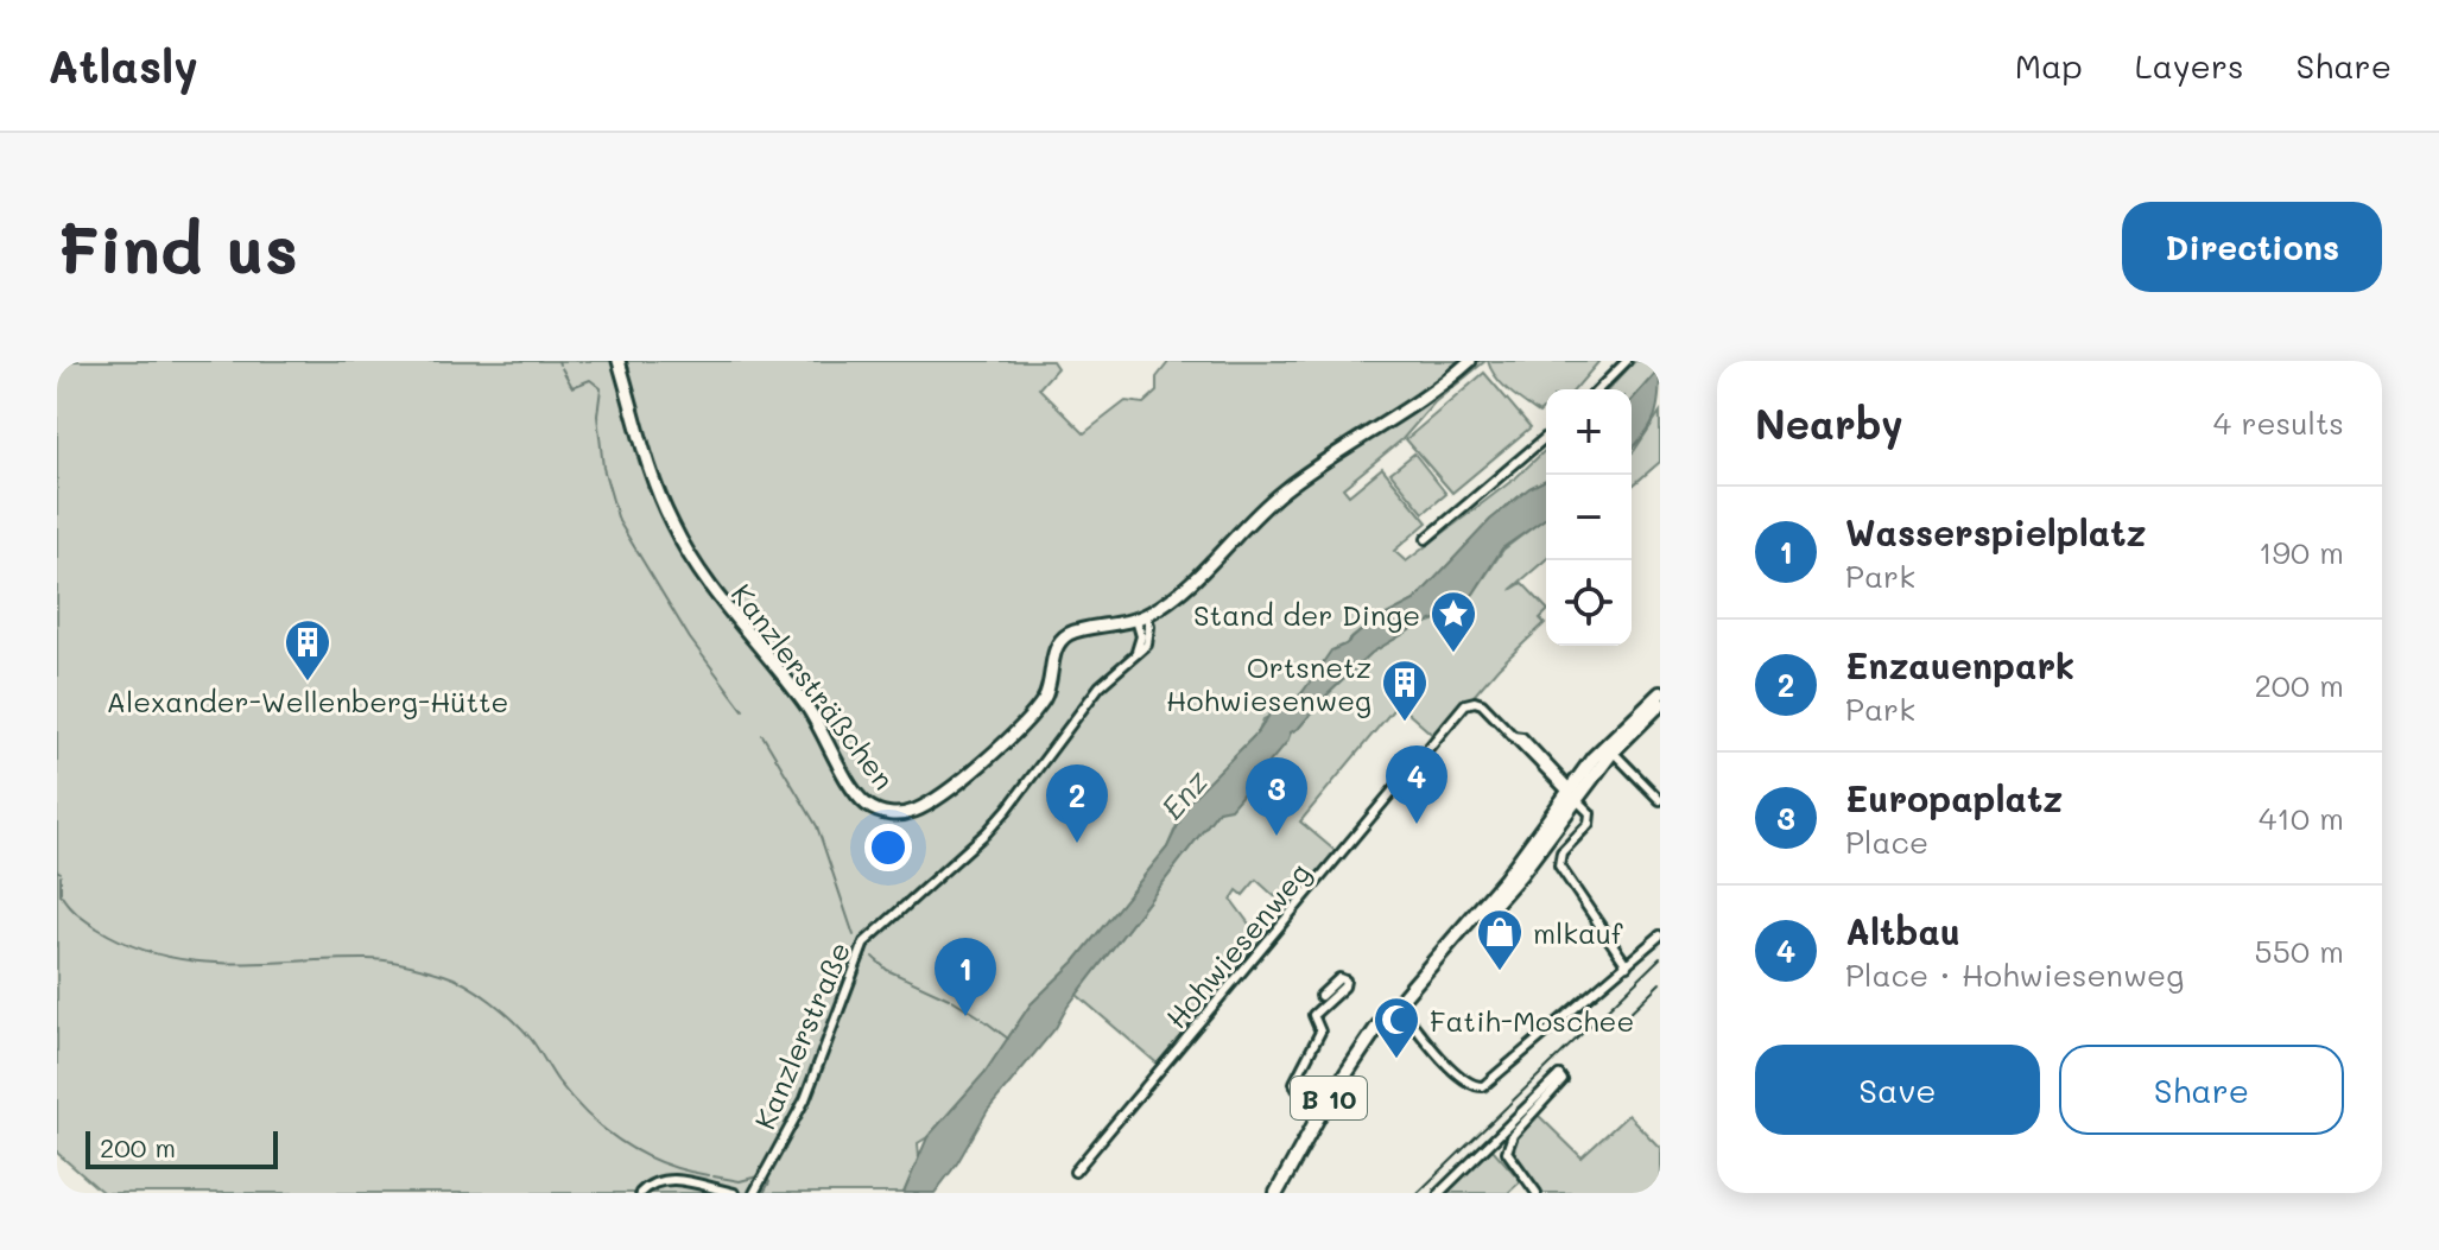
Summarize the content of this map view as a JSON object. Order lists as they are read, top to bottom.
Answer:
{
  "streets": {
    "main road": ["Kanzlersträßchen", "B 10"],
    "street": ["Hohwiesenweg", "Kanzlerstraße"]
  },
  "crossings": [
    ["Kanzlersträßchen", "Kanzlerstraße"],
    ["Hohwiesenweg", "B 10"]
  ],
  "water": ["Enz"],
  "places": {
    "place": ["Stand der Dinge"],
    "building": ["Alexander-Wellenberg-Hütte", "Ortsnetz Hohwiesenweg"],
    "shop": ["mlkauf"],
    "mosque": ["Fatih-Moschee"]
  },
  "scale_bar": "200 m",
  "page": {
    "header": "Atlasly",
    "nav": ["Map", "Layers", "Share"],
    "buttons": [
      "Directions",
      ["Save", "Share"]
    ],
    "title": "Find us",
    "heading": ["Nearby", "4 results"],
    "map_buttons": ["+", "−"],
    "list": [
      {
        "mark": "1",
        "name": "Wasserspielplatz",
        "note": "Park",
        "value": "190 m"
      },
      {
        "mark": "2",
        "name": "Enzauenpark",
        "note": "Park",
        "value": "200 m"
      },
      {
        "mark": "3",
        "name": "Europaplatz",
        "note": "Place",
        "value": "410 m"
      },
      {
        "mark": "4",
        "name": "Altbau",
        "note": "Place · Hohwiesenweg",
        "value": "550 m"
      }
    ],
    "pins": [
      "4",
      "3",
      "2",
      "1"
    ],
    "scale": "200 m"
  }
}
